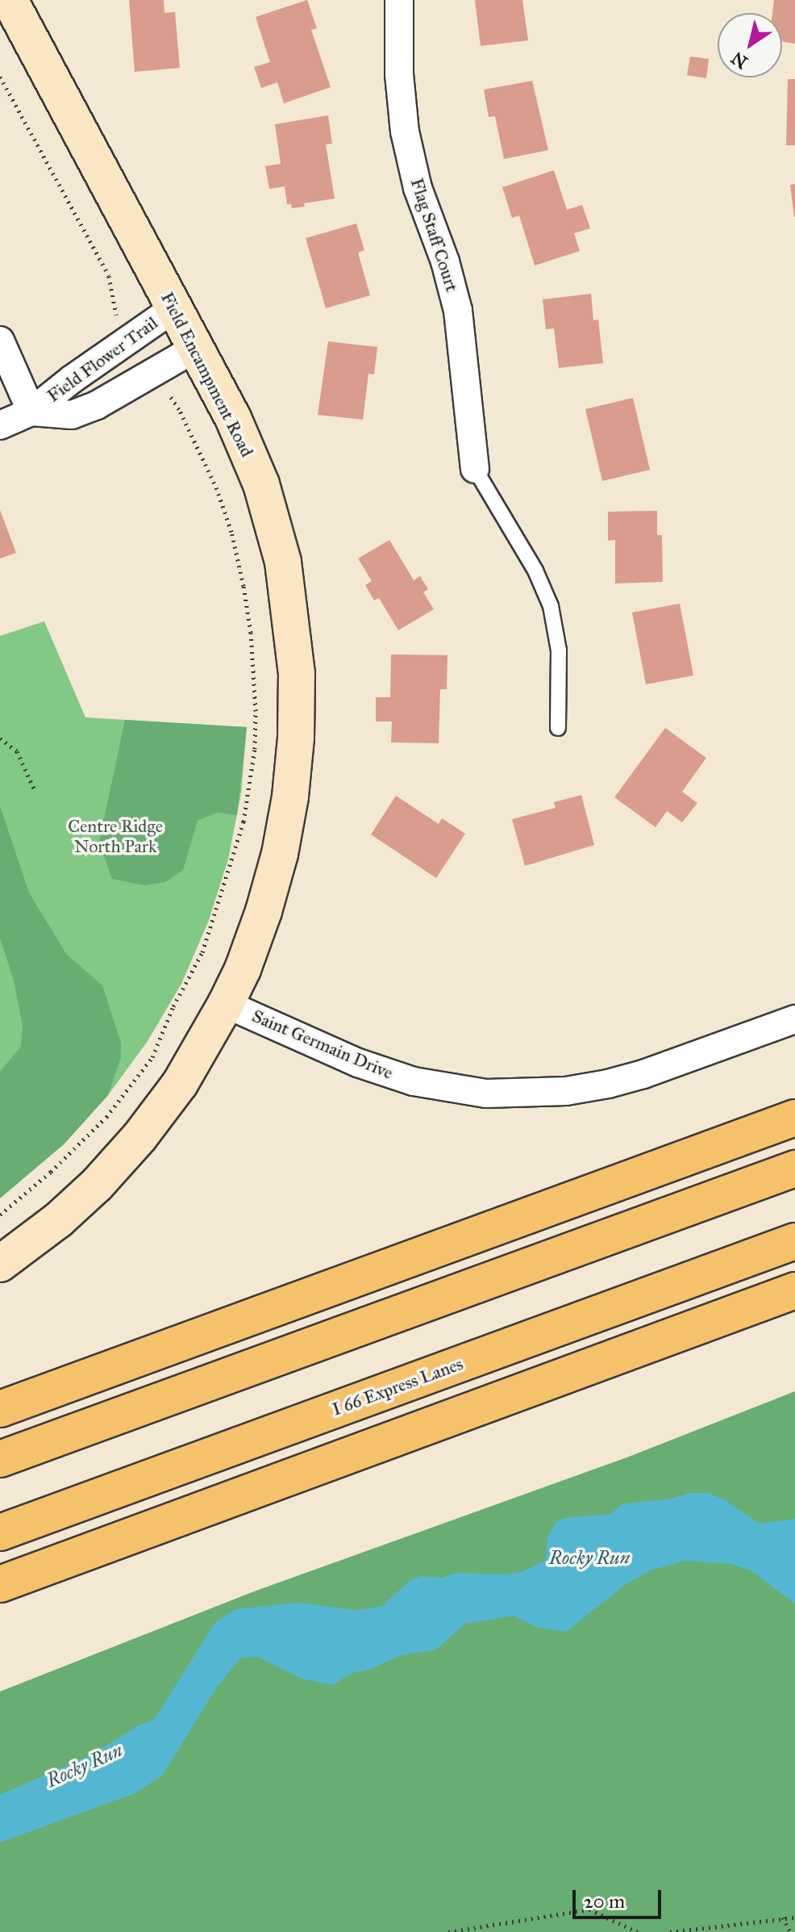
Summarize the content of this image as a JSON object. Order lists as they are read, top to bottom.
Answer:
{
  "streets": {
    "highway": ["I 66 Express Lanes"],
    "street": [
      "Flag Staff Court",
      "Field Flower Trail",
      "Field Encampment Road",
      "Saint Germain Drive"
    ]
  },
  "crossings": [
    ["Field Flower Trail", "Field Encampment Road"],
    ["Field Encampment Road", "Saint Germain Drive"]
  ],
  "water": ["Rocky Run"],
  "parks": ["Centre Ridge North Park"],
  "scale_bar": "20 m",
  "north": "bottom left"
}
